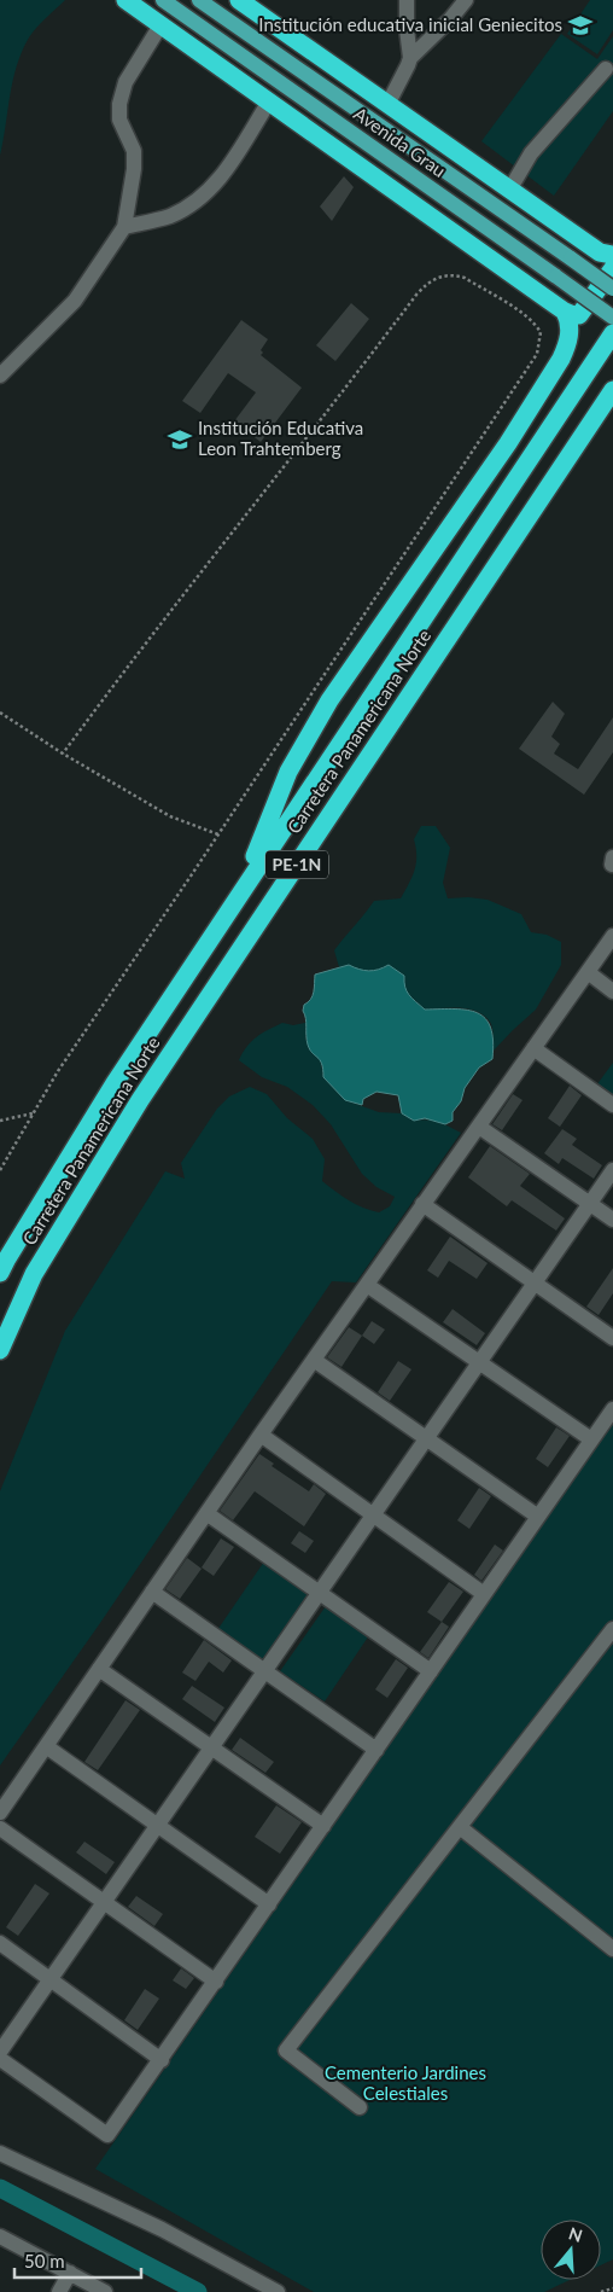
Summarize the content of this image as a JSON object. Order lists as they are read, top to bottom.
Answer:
{
  "streets": {
    "highway": ["Carretera Panamericana Norte", "PE-1N"],
    "main road": ["Avenida Grau"]
  },
  "parks": ["Cementerio Jardines Celestiales"],
  "places": {
    "school or university": ["Institución educativa inicial Geniecitos", "Institución Educativa Leon Trahtemberg"]
  },
  "scale_bar": "50 m",
  "north": "top"
}
